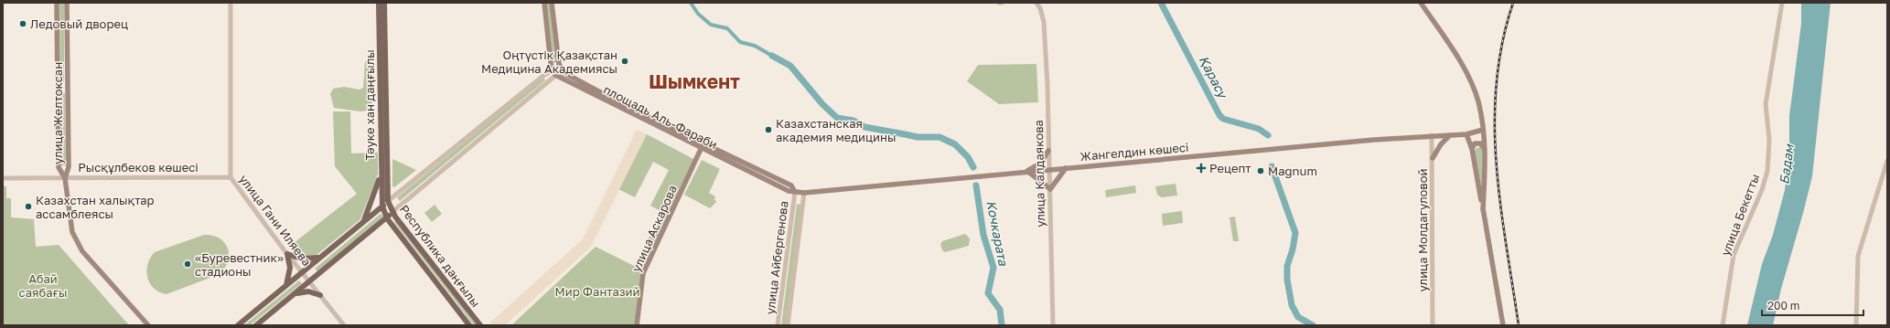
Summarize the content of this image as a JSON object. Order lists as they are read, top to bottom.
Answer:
{
  "streets": {
    "main road": [
      "Тәуке хан даңғылы",
      "улица Желтоксан",
      "площадь Аль-Фараби",
      "Жангелдин көшесі",
      "улица Аскарова",
      "Республика даңғылы"
    ],
    "street": [
      "Рысқұлбеков көшесі",
      "улица Калдаякова",
      "улица Бекетты",
      "улица Гани Иляева",
      "улица Молдагуловой",
      "улица Айбергенова"
    ]
  },
  "crossings": [
    ["Тәуке хан даңғылы", "Республика даңғылы"],
    ["улица Желтоксан", "Рысқұлбеков көшесі"],
    ["площадь Аль-Фараби", "улица Аскарова"],
    ["площадь Аль-Фараби", "улица Айбергенова"],
    ["Жангелдин көшесі", "улица Калдаякова"],
    ["Жангелдин көшесі", "улица Молдагуловой"],
    ["Жангелдин көшесі", "улица Айбергенова"],
    ["Рысқұлбеков көшесі", "улица Гани Иляева"]
  ],
  "districts": ["Шымкент"],
  "water": ["Қарасу", "Бадам", "Кочкарата"],
  "parks": ["Абай саябағы", "Мир Фантазий"],
  "places": {
    "other": [
      "Ледовый дворец",
      "Оңтүстік Қазақстан Медицина Академиясы",
      "Казахстанская академия медицины",
      "Magnum",
      "Казахстан халықтар ассамблеясы",
      "«Буревестник» стадионы"
    ],
    "health": ["Рецепт"]
  },
  "scale_bar": "200 m"
}
